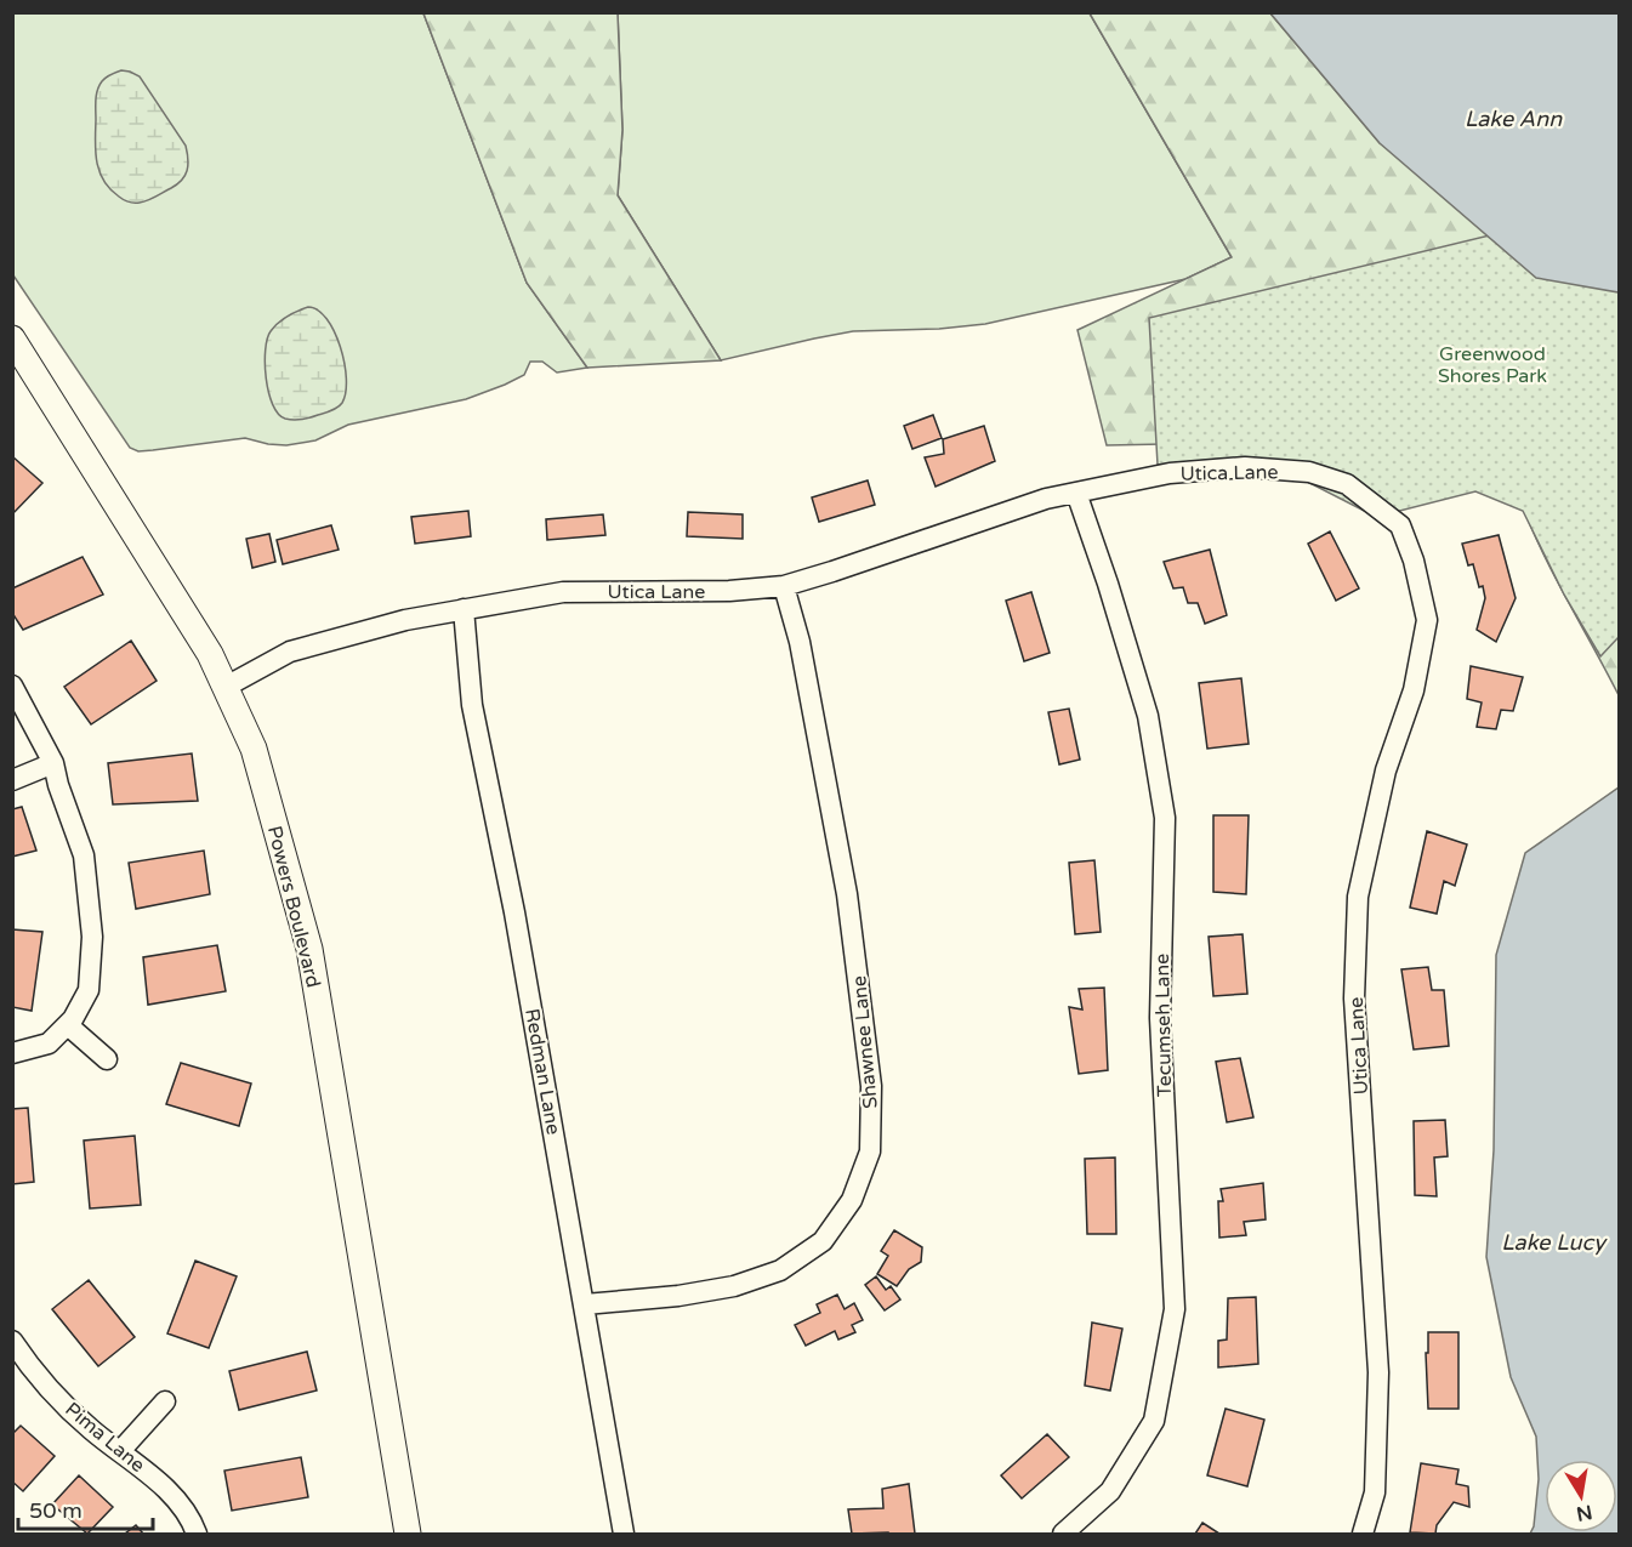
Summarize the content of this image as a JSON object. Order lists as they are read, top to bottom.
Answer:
{
  "streets": {
    "main road": ["Powers Boulevard"],
    "street": [
      "Utica Lane",
      "Tecumseh Lane",
      "Shawnee Lane",
      "Redman Lane",
      "Pima Lane"
    ]
  },
  "crossings": [
    ["Utica Lane", "Powers Boulevard"],
    ["Utica Lane", "Tecumseh Lane"],
    ["Utica Lane", "Shawnee Lane"],
    ["Utica Lane", "Redman Lane"],
    ["Shawnee Lane", "Redman Lane"]
  ],
  "water": ["Lake Ann", "Lake Lucy"],
  "parks": ["Greenwood Shores Park"],
  "scale_bar": "50 m",
  "north": "bottom"
}
